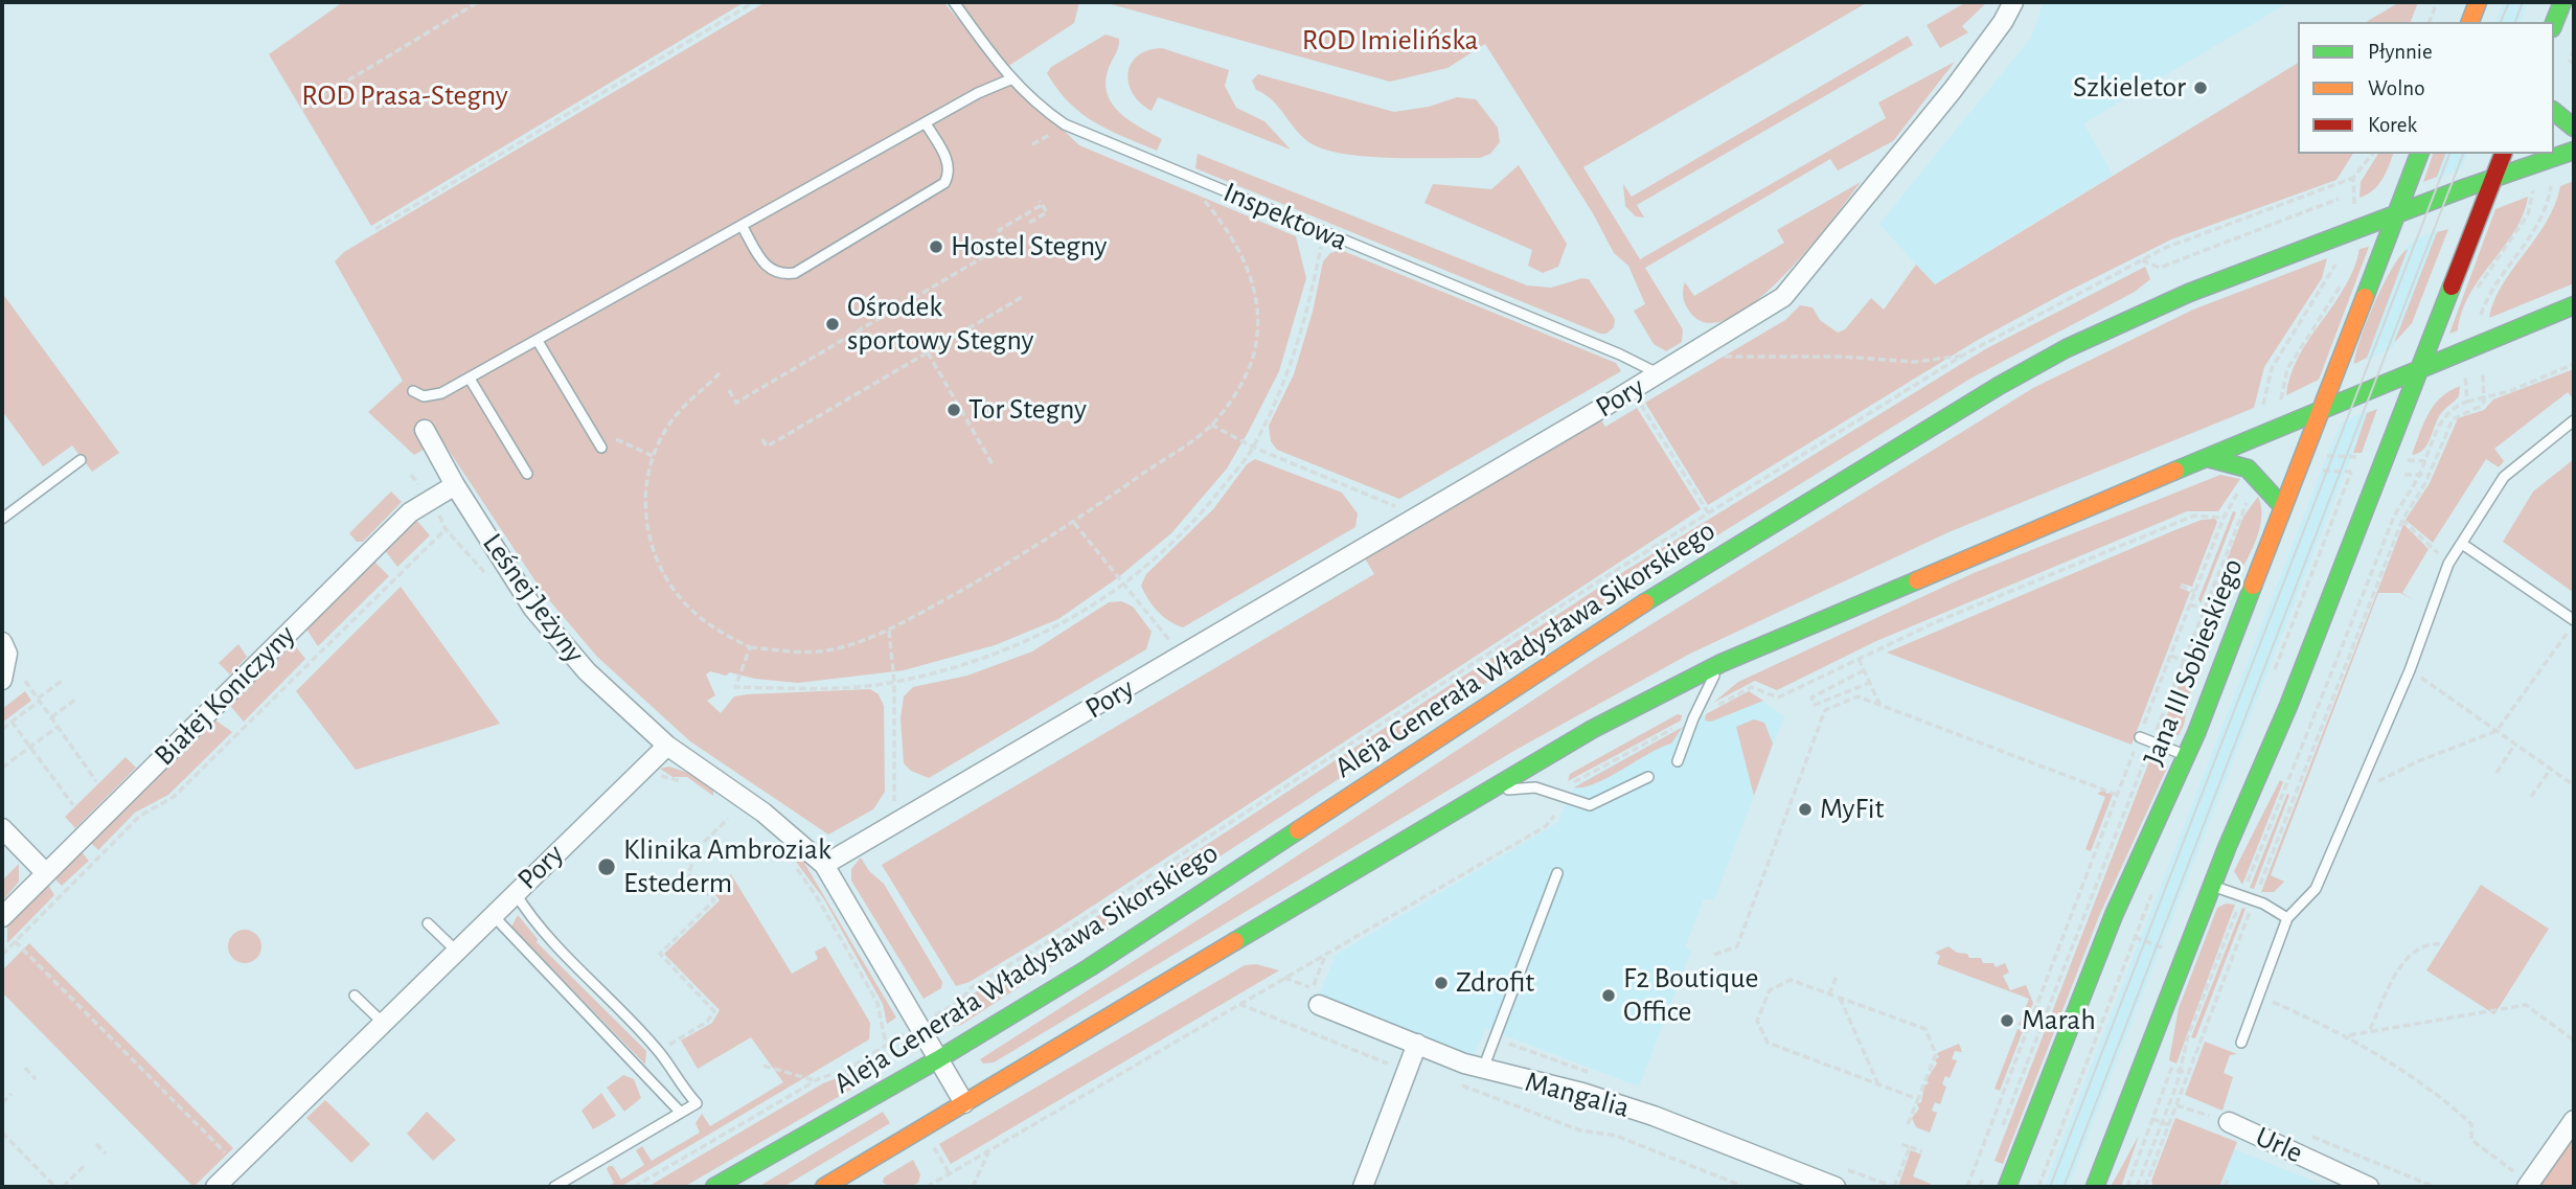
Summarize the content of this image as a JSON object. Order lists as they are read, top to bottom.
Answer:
{
  "streets": {
    "main road": ["Aleja Generała Władysława Sikorskiego", "Jana III Sobieskiego"],
    "street": [
      "Pory",
      "Leśnej Jeżyny",
      "Białej Koniczyny",
      "Mangalia",
      "Urle"
    ],
    "lane": ["Inspektowa"]
  },
  "crossings": [
    ["Inspektowa", "Pory"],
    ["Pory", "Leśnej Jeżyny"],
    ["Leśnej Jeżyny", "Białej Koniczyny"],
    ["Aleja Generała Władysława Sikorskiego", "Jana III Sobieskiego"]
  ],
  "parks": ["ROD Imielińska", "ROD Prasa-Stegny"],
  "places": [
    "Szkieletor",
    "Hostel Stegny",
    "Ośrodek sportowy Stegny",
    "Tor Stegny",
    "MyFit",
    "Klinika Ambroziak Estederm",
    "Zdrofit",
    "F2 Boutique Office",
    "Marah"
  ],
  "legend": ["Płynnie", "Wolno", "Korek"]
}
